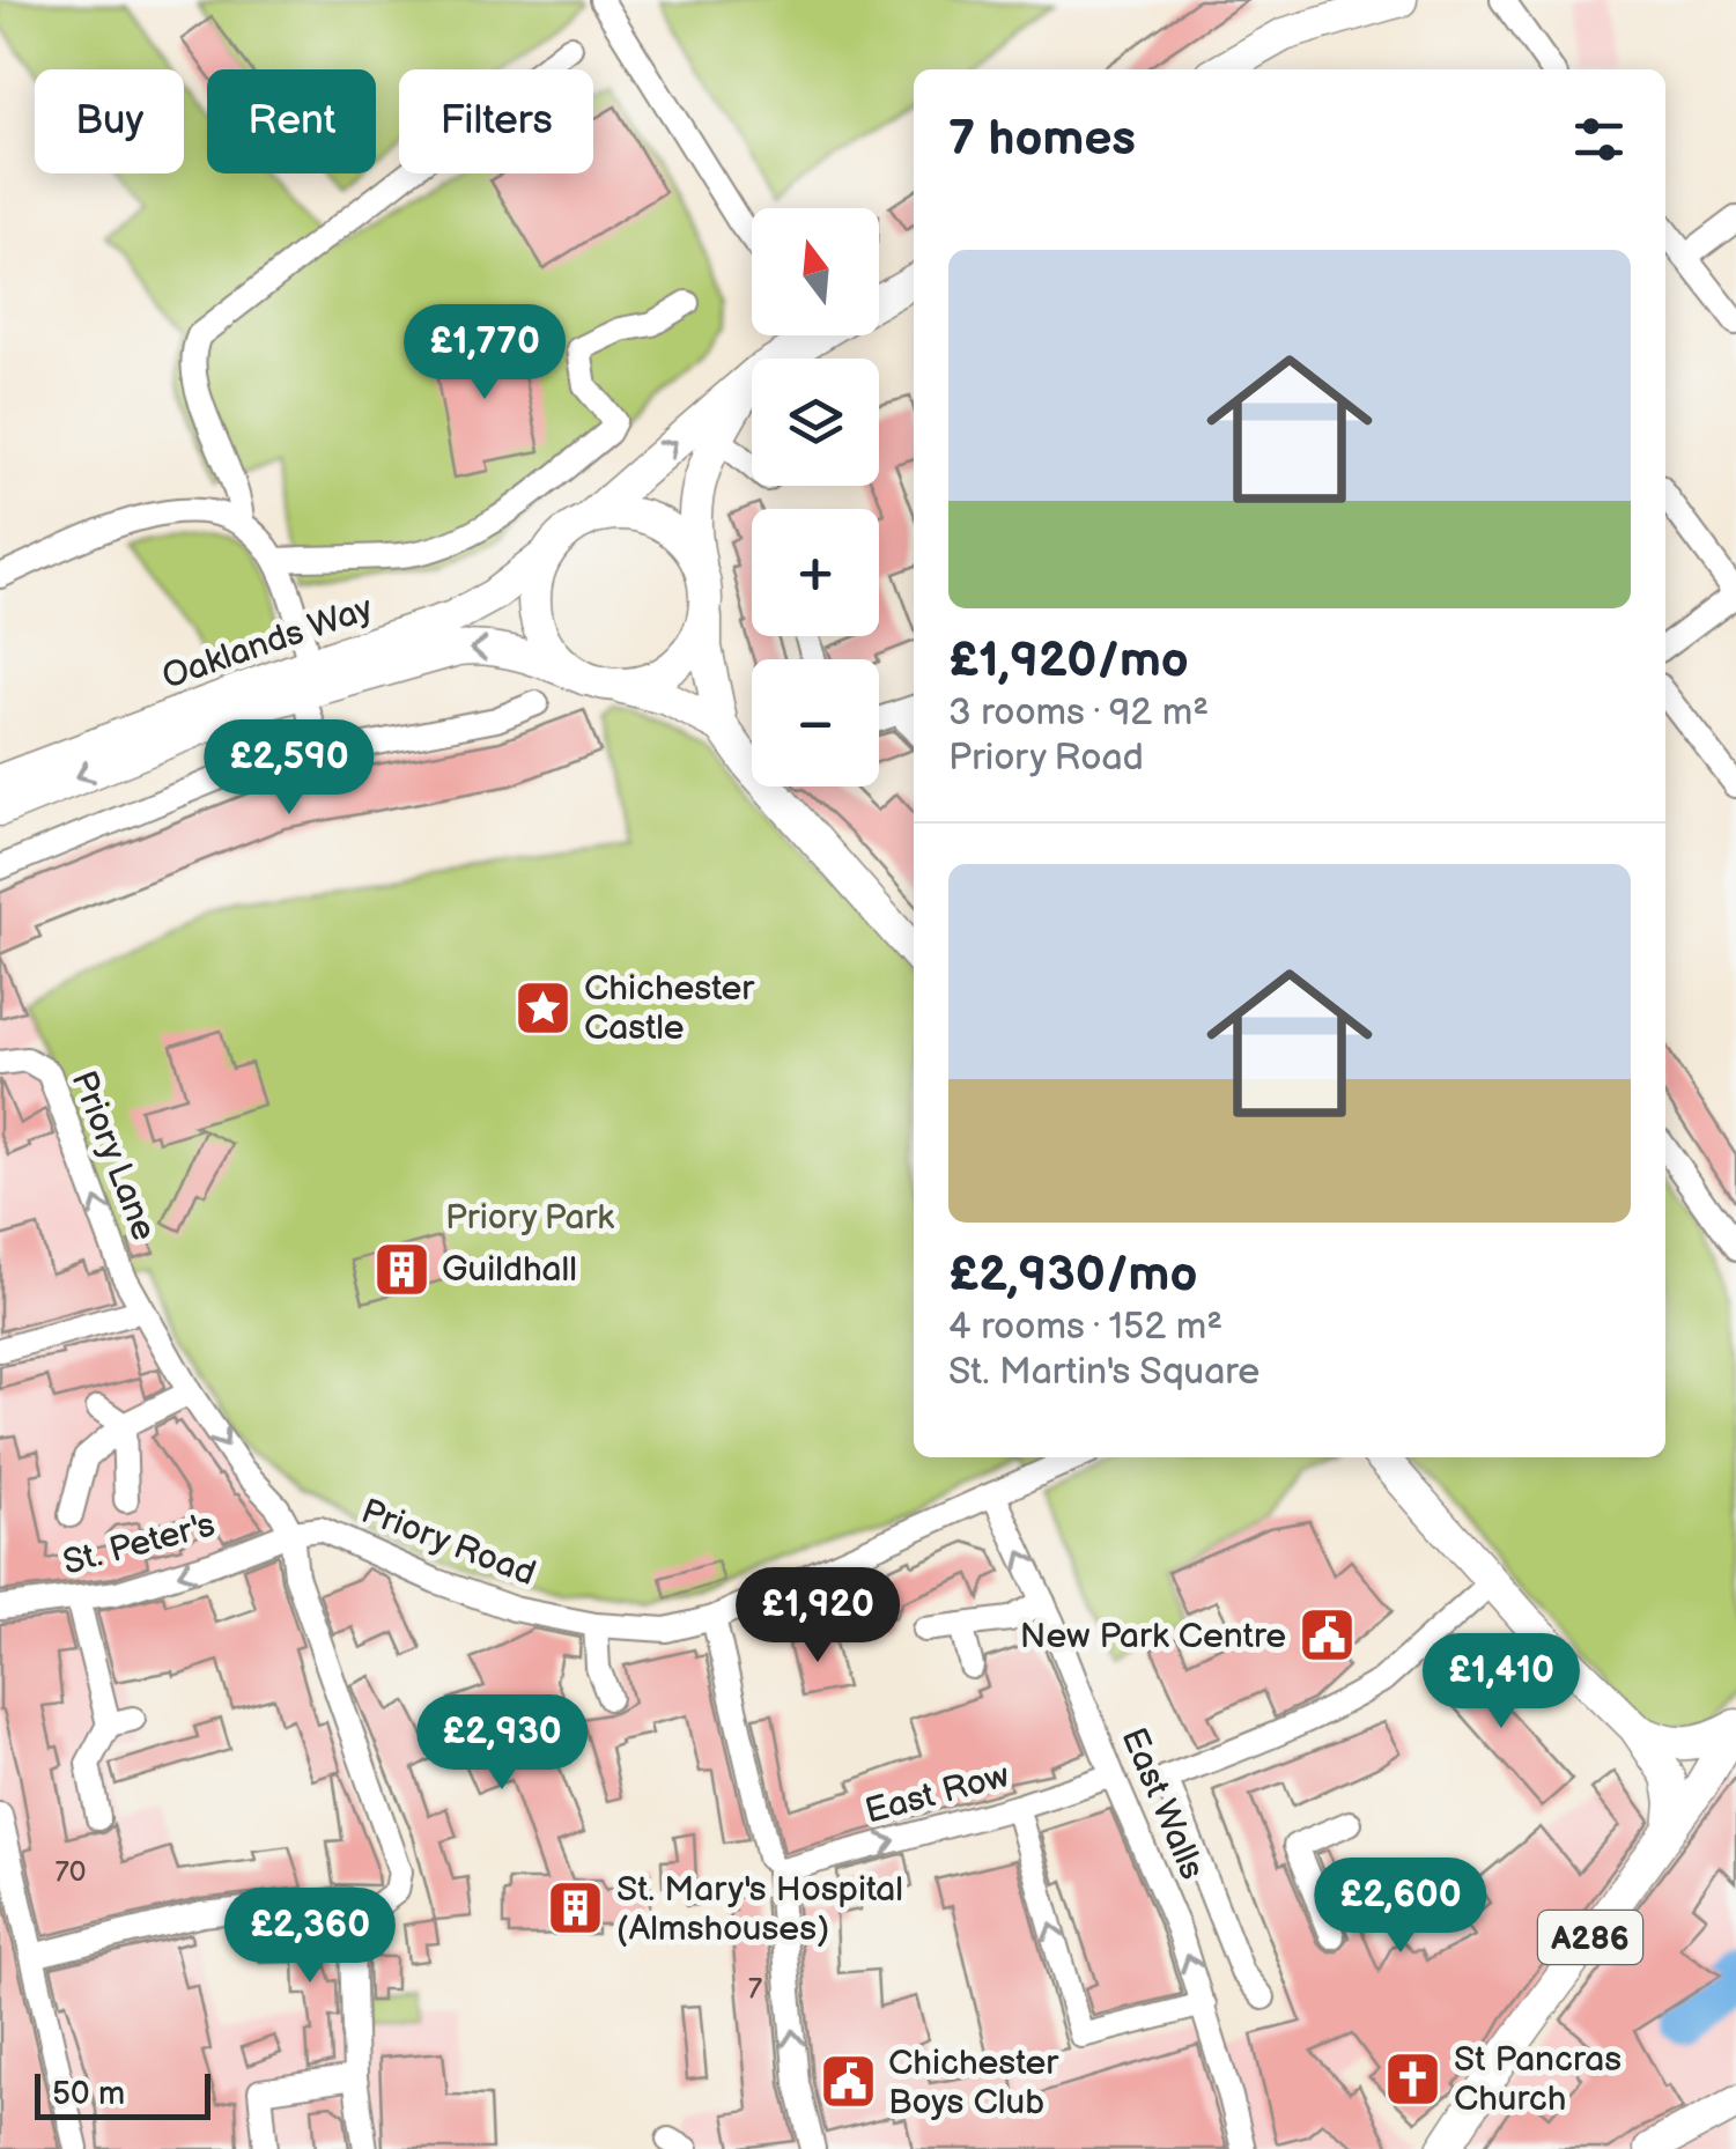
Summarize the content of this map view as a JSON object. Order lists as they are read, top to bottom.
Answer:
{
  "streets": {
    "main road": ["Oaklands Way", "A286"],
    "street": [
      "Priory Lane",
      "Priory Road",
      "St. Peter's",
      "East Row",
      "East Walls"
    ]
  },
  "crossings": [
    ["Priory Road", "St. Peter's"],
    ["Priory Road", "East Walls"],
    ["East Row", "East Walls"]
  ],
  "one_way": ["Priory Lane", "East Row", "East Walls"],
  "parks": ["Priory Park"],
  "places": {
    "place": ["Chichester Castle"],
    "building": ["Guildhall", "St. Mary's Hospital (Almshouses)"],
    "public building": ["New Park Centre", "Chichester Boys Club"],
    "church": ["St Pancras Church"]
  },
  "house_numbers": ["70", "7"],
  "scale_bar": "50 m",
  "north": "top",
  "page": {
    "chip": ["Buy", "Rent", "Filters"],
    "heading": "7 homes",
    "map_buttons": ["+", "−"],
    "list": [
      {
        "name": "£1,920/mo",
        "note": "3 rooms · 92 m² · Priory Road"
      },
      {
        "name": "£2,930/mo",
        "note": "4 rooms · 152 m² · St. Martin's Square"
      }
    ],
    "price": [
      "£1,770",
      "£2,590",
      "£1,920",
      "£1,410",
      "£2,930",
      "£2,600",
      "£2,360"
    ],
    "scale": "50 m"
  }
}
